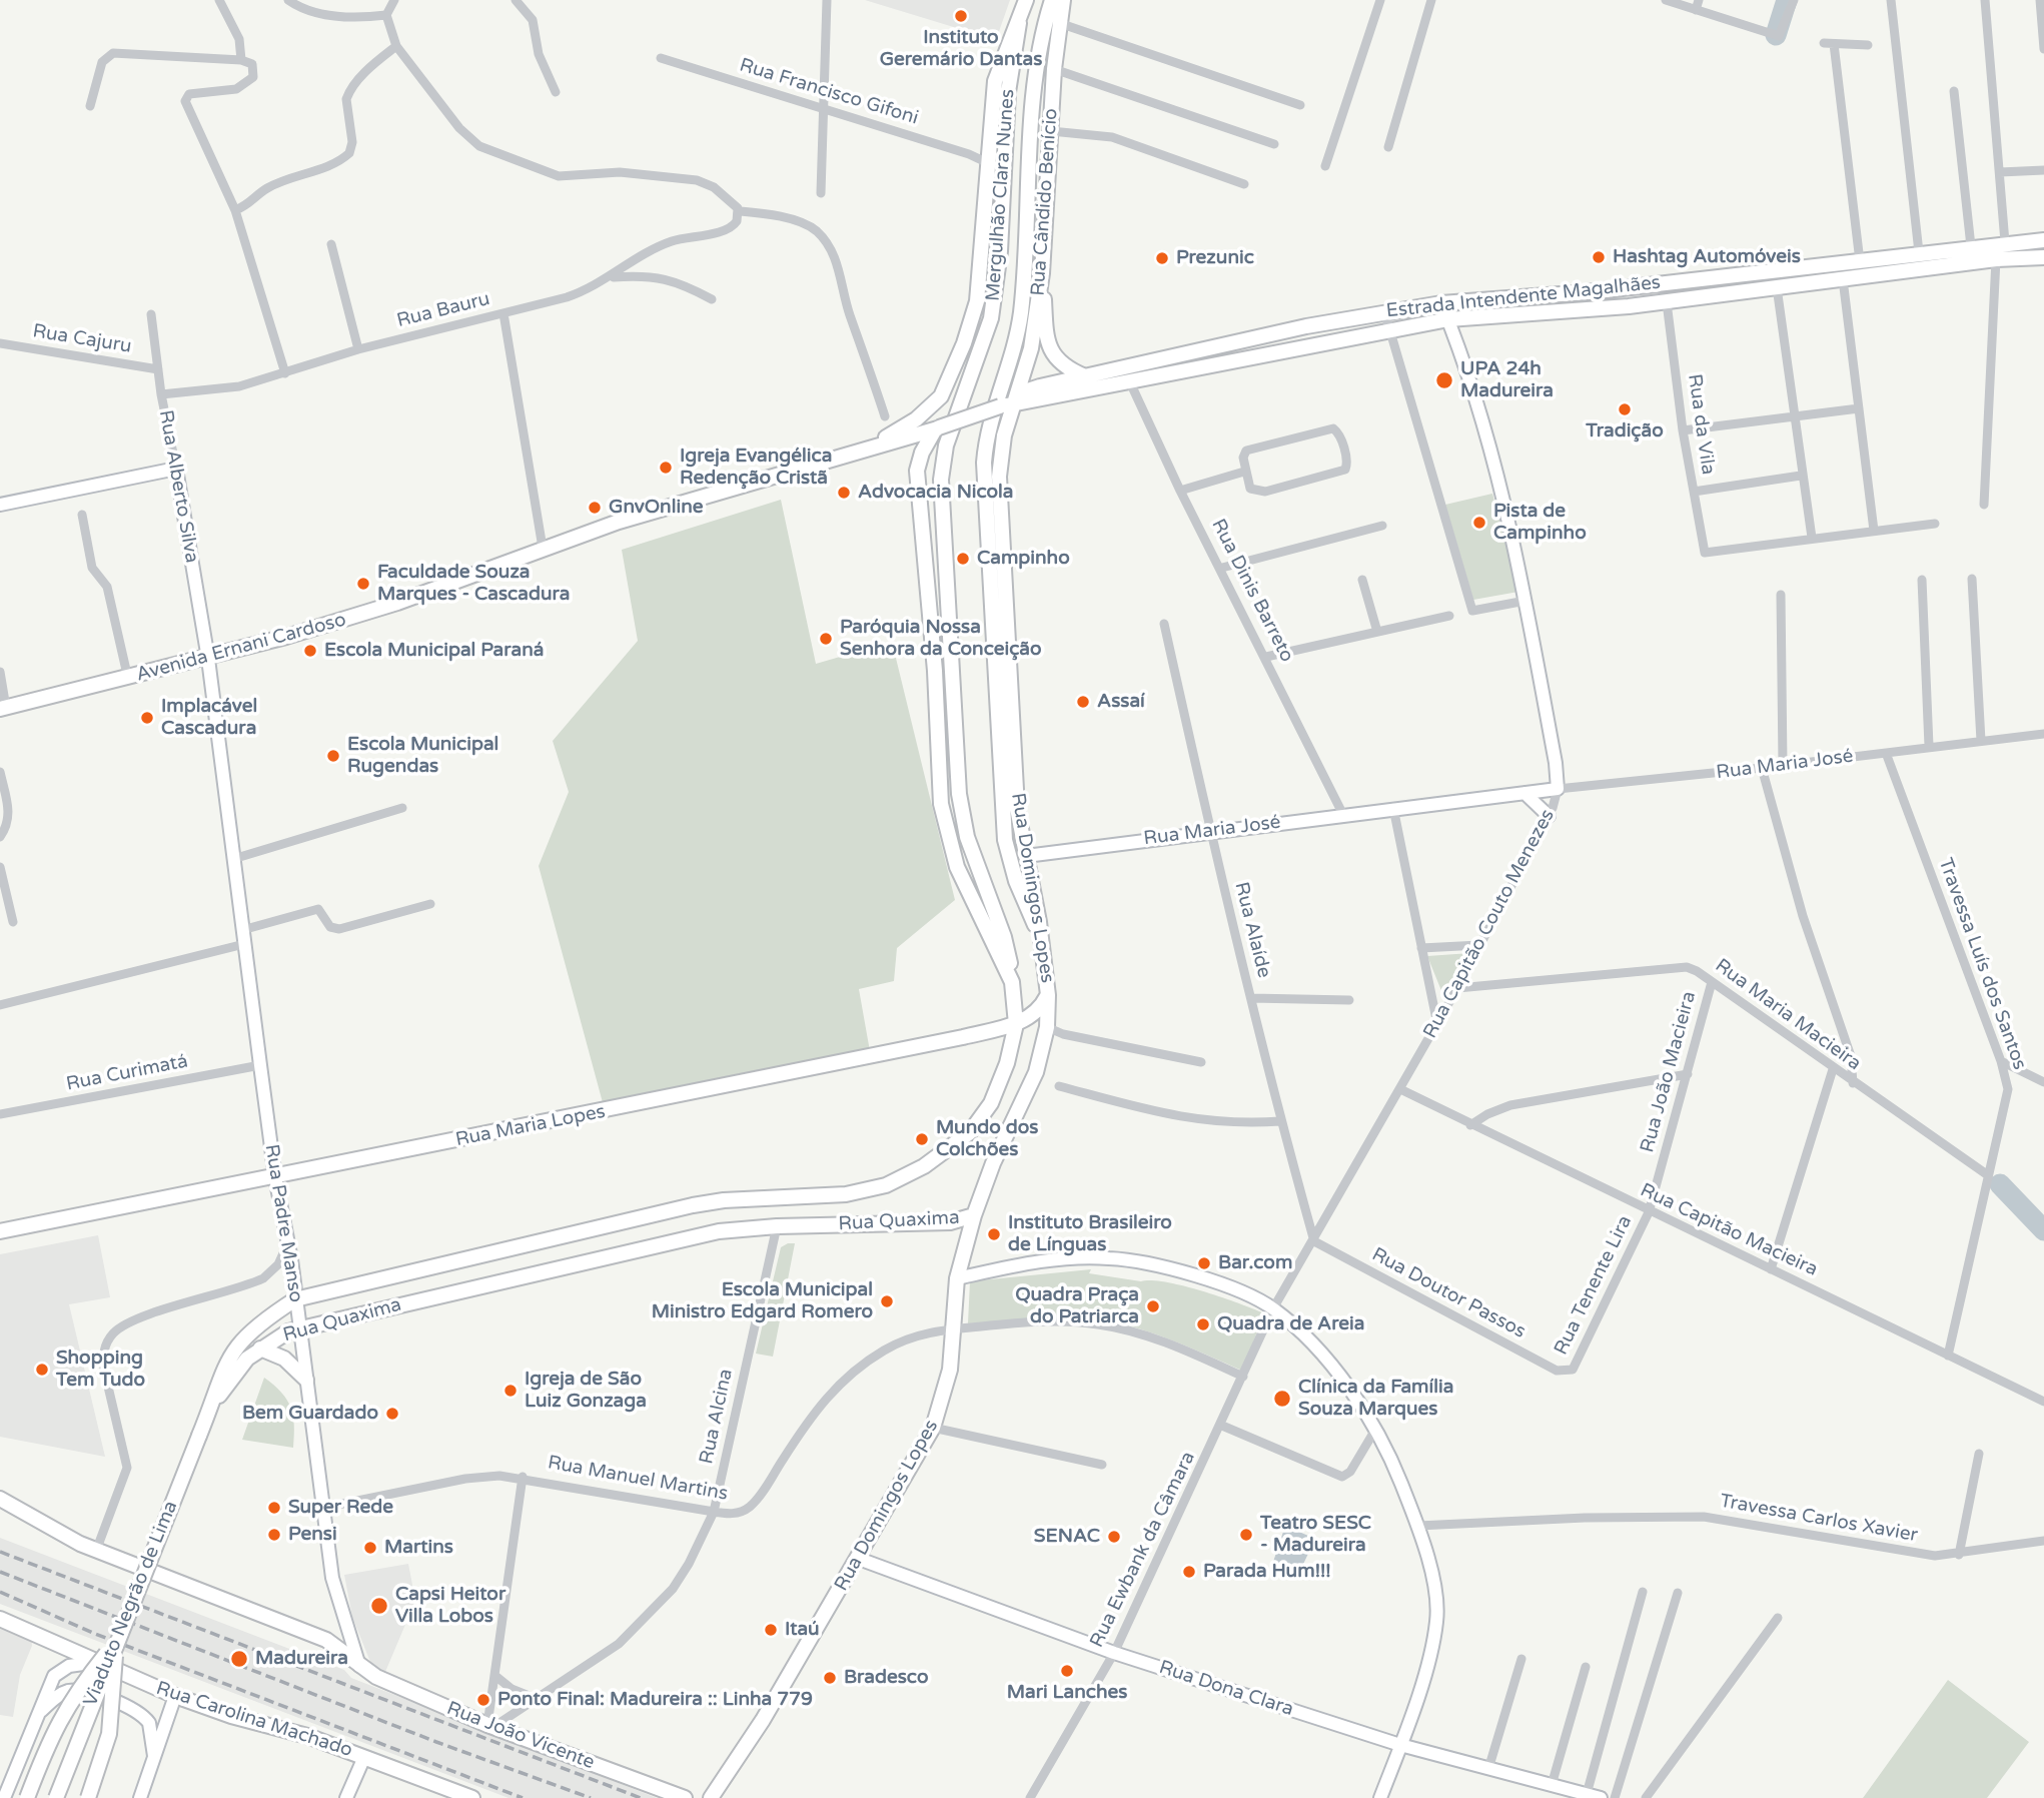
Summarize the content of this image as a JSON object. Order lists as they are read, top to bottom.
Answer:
{
  "streets": {
    "main road": [
      "Mergulhão Clara Nunes",
      "Rua Cândido Benício",
      "Estrada Intendente Magalhães",
      "Avenida Ernani Cardoso",
      "Rua Domingos Lopes",
      "Rua Maria Lopes",
      "Rua Quaxima",
      "Viaduto Negrão de Lima",
      "Rua Carolina Machado",
      "Rua João Vicente"
    ],
    "street": [
      "Rua Francisco Gifoni",
      "Rua Bauru",
      "Rua Cajuru",
      "Rua da Vila",
      "Rua Alberto Silva",
      "Rua Dinis Barreto",
      "Rua Maria José",
      "Rua Capitão Couto Menezes",
      "Rua Alaíde",
      "Travessa Luís dos Santos",
      "Rua Maria Macieira",
      "Rua João Macieira",
      "Rua Curimatá",
      "Rua Padre Manso",
      "Rua Capitão Macieira",
      "Rua Tenente Lira",
      "Rua Doutor Passos",
      "Rua Alcina",
      "Rua Manuel Martins",
      "Travessa Carlos Xavier",
      "Rua Ewbank da Câmara",
      "Rua Dona Clara"
    ]
  },
  "crossings": [
    ["Mergulhão Clara Nunes", "Rua Domingos Lopes"],
    ["Rua Cândido Benício", "Estrada Intendente Magalhães"],
    ["Rua Cândido Benício", "Avenida Ernani Cardoso"],
    ["Rua Cândido Benício", "Rua Domingos Lopes"],
    ["Estrada Intendente Magalhães", "Rua da Vila"],
    ["Estrada Intendente Magalhães", "Rua Dinis Barreto"],
    ["Estrada Intendente Magalhães", "Avenida Ernani Cardoso"],
    ["Estrada Intendente Magalhães", "Rua Domingos Lopes"],
    ["Estrada Intendente Magalhães", "Rua Capitão Couto Menezes"],
    ["Rua Bauru", "Rua Alberto Silva"],
    ["Rua Bauru", "Avenida Ernani Cardoso"],
    ["Rua Cajuru", "Rua Alberto Silva"],
    ["Rua Alberto Silva", "Avenida Ernani Cardoso"],
    ["Rua Alberto Silva", "Rua Padre Manso"],
    ["Rua Dinis Barreto", "Rua Maria José"],
    ["Avenida Ernani Cardoso", "Rua Domingos Lopes"],
    ["Avenida Ernani Cardoso", "Rua Padre Manso"],
    ["Rua Maria José", "Rua Domingos Lopes"],
    ["Rua Maria José", "Rua Capitão Couto Menezes"],
    ["Rua Maria José", "Rua Alaíde"],
    ["Rua Maria José", "Travessa Luís dos Santos"],
    ["Rua Domingos Lopes", "Rua Maria Lopes"],
    ["Rua Domingos Lopes", "Rua Quaxima"],
    ["Rua Domingos Lopes", "Rua Manuel Martins"],
    ["Rua Domingos Lopes", "Rua Dona Clara"],
    ["Rua Capitão Couto Menezes", "Rua Alaíde"],
    ["Rua Capitão Couto Menezes", "Rua Maria Macieira"],
    ["Rua Capitão Couto Menezes", "Rua Capitão Macieira"],
    ["Rua Capitão Couto Menezes", "Rua Doutor Passos"],
    ["Rua Capitão Couto Menezes", "Rua Ewbank da Câmara"],
    ["Rua Alaíde", "Rua Doutor Passos"],
    ["Travessa Luís dos Santos", "Rua Maria Macieira"],
    ["Travessa Luís dos Santos", "Rua Capitão Macieira"],
    ["Rua Maria Macieira", "Rua João Macieira"],
    ["Rua João Macieira", "Rua Capitão Macieira"],
    ["Rua João Macieira", "Rua Tenente Lira"],
    ["Rua Curimatá", "Rua Padre Manso"],
    ["Rua Maria Lopes", "Rua Padre Manso"],
    ["Rua Quaxima", "Rua Padre Manso"],
    ["Rua Quaxima", "Rua Alcina"],
    ["Rua Quaxima", "Viaduto Negrão de Lima"],
    ["Rua Padre Manso", "Rua Manuel Martins"],
    ["Rua Padre Manso", "Rua João Vicente"],
    ["Rua Capitão Macieira", "Rua Tenente Lira"],
    ["Rua Tenente Lira", "Rua Doutor Passos"],
    ["Rua Alcina", "Rua Manuel Martins"],
    ["Rua Alcina", "Rua João Vicente"],
    ["Rua Manuel Martins", "Rua Ewbank da Câmara"],
    ["Rua Ewbank da Câmara", "Rua Dona Clara"]
  ],
  "places": [
    "Instituto Geremário Dantas",
    "Hashtag Automóveis",
    "Prezunic",
    "UPA 24h Madureira",
    "Tradição",
    "Igreja Evangélica Redenção Cristã",
    "Advocacia Nicola",
    "GnvOnline",
    "Pista de Campinho",
    "Campinho",
    "Faculdade Souza Marques - Cascadura",
    "Paróquia Nossa Senhora da Conceição",
    "Escola Municipal Paraná",
    "Assaí",
    "Implacável Cascadura",
    "Escola Municipal Rugendas",
    "Mundo dos Colchões",
    "Instituto Brasileiro de Línguas",
    "Bar.com",
    "Escola Municipal Ministro Edgard Romero",
    "Quadra Praça do Patriarca",
    "Quadra de Areia",
    "Shopping Tem Tudo",
    "Igreja de São Luiz Gonzaga",
    "Clínica da Família Souza Marques",
    "Bem Guardado",
    "Super Rede",
    "Pensi",
    "Teatro SESC - Madureira",
    "SENAC",
    "Martins",
    "Parada Hum!!!",
    "Capsi Heitor Villa Lobos",
    "Itaú",
    "Madureira",
    "Mari Lanches",
    "Bradesco",
    "Ponto Final: Madureira :: Linha 779"
  ]
}
